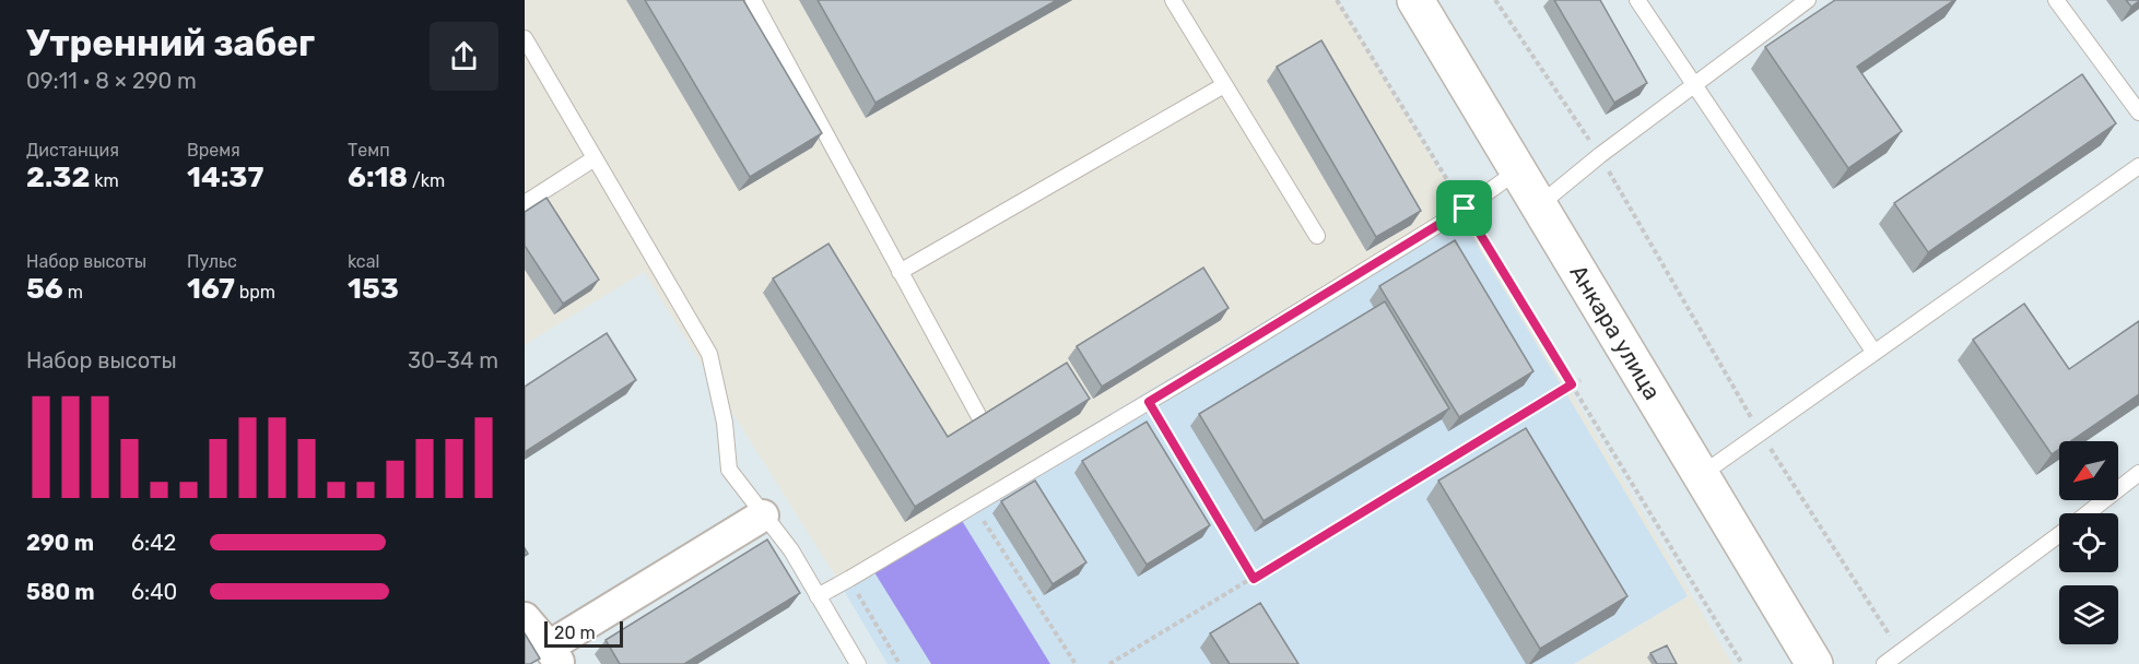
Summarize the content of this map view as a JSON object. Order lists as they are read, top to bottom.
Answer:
{
  "streets": {
    "main road": ["Анкара улица"]
  },
  "scale_bar": "20 m",
  "north": "bottom left",
  "page": {
    "heading": ["Утренний забег", "09:11 · 8 × 290 m"],
    "stats": [
      ["Дистанция", "2.32 km"],
      ["Время", "14:37"],
      ["Темп", "6:18 /km"],
      ["Набор высоты", "56 m"],
      ["Пульс", "167 bpm"],
      ["kcal", "153"]
    ],
    "chart": ["Набор высоты", "30–34 m"],
    "list": [
      {
        "name": "290 m",
        "note": "6:42"
      },
      {
        "name": "580 m",
        "note": "6:40"
      }
    ],
    "scale": "20 m"
  }
}
